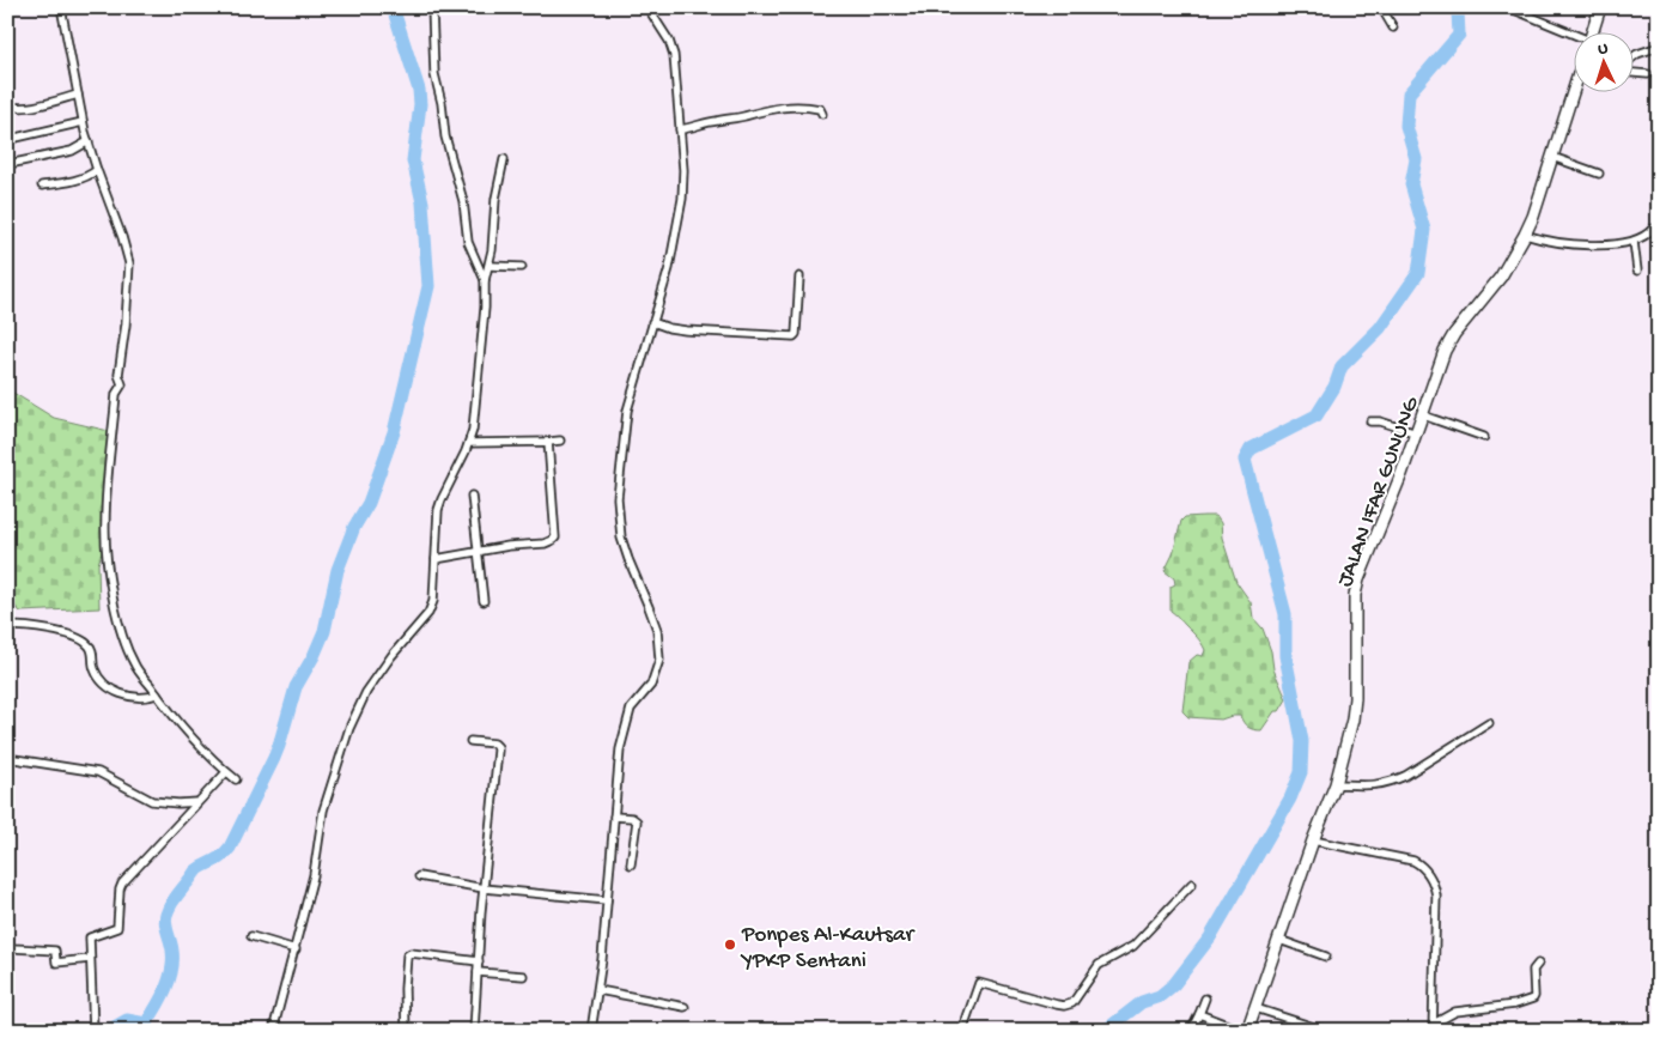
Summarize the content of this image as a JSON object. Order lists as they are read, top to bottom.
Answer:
{
  "streets": {
    "street": ["JALAN IFAR GUNUNG"]
  },
  "places": ["Ponpes Al-Kautsar YPKP Sentani"],
  "north": "top"
}
